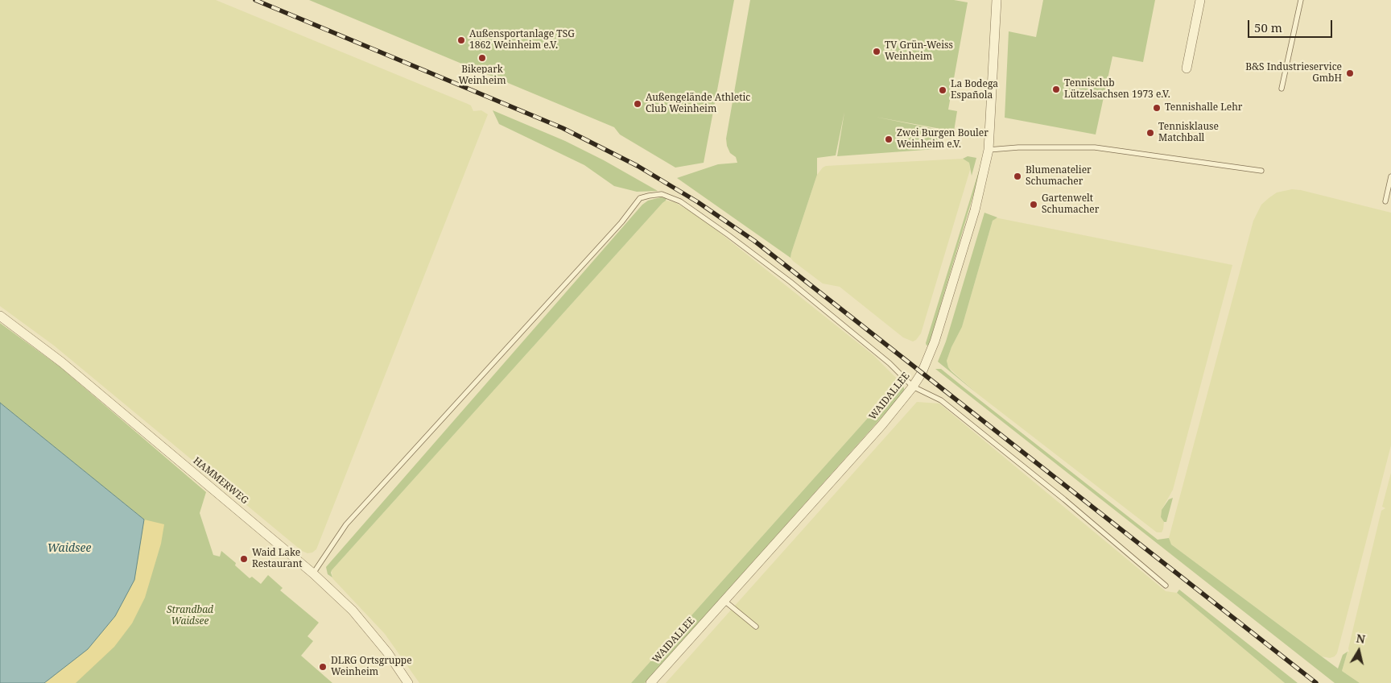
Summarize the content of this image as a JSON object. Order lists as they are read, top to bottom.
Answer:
{
  "streets": {
    "street": ["WAIDALLEE", "HAMMERWEG"]
  },
  "water": ["Waidsee"],
  "parks": ["Strandbad Waidsee"],
  "places": [
    "Außensportanlage TSG 1862 Weinheim e.V.",
    "TV Grün-Weiss Weinheim",
    "Bikepark Weinheim",
    "B&S Industrieservice GmbH",
    "Tennisclub Lützelsachsen 1973 e.V.",
    "La Bodega Española",
    "Außengelände Athletic Club Weinheim",
    "Tennishalle Lehr",
    "Tennisklause Matchball",
    "Zwei Burgen Bouler Weinheim e.V.",
    "Blumenatelier Schumacher",
    "Gartenwelt Schumacher",
    "Waid Lake Restaurant",
    "DLRG Ortsgruppe Weinheim"
  ],
  "scale_bar": "50 m",
  "north": "top"
}
